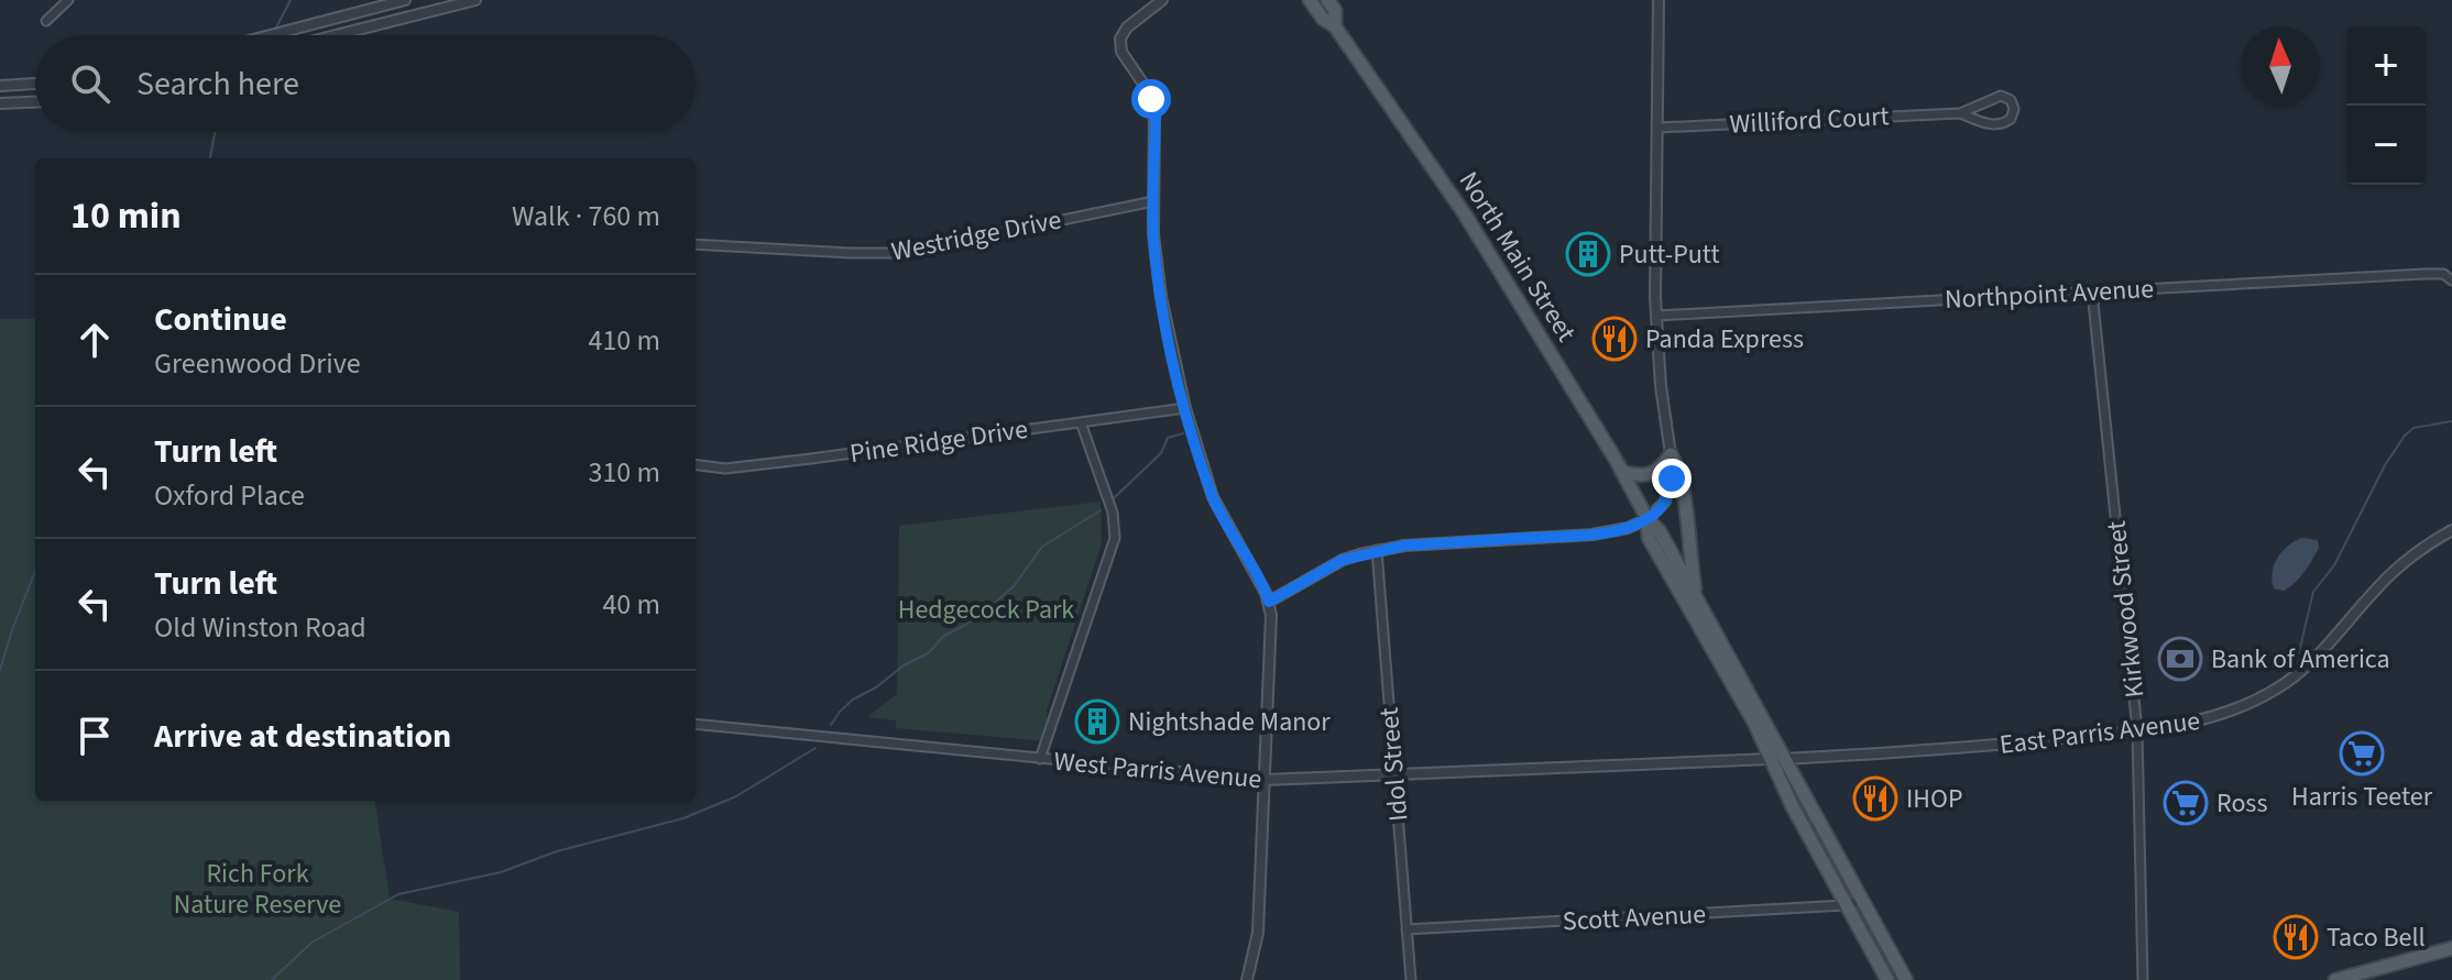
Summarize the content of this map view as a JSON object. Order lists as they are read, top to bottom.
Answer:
{
  "streets": {
    "main road": ["North Main Street"],
    "street": [
      "Williford Court",
      "Westridge Drive",
      "Northpoint Avenue",
      "Pine Ridge Drive",
      "Kirkwood Street",
      "East Parris Avenue",
      "Idol Street",
      "West Parris Avenue",
      "Scott Avenue"
    ]
  },
  "crossings": [
    ["North Main Street", "East Parris Avenue"],
    ["North Main Street", "West Parris Avenue"],
    ["North Main Street", "Scott Avenue"],
    ["Northpoint Avenue", "Kirkwood Street"],
    ["Kirkwood Street", "East Parris Avenue"],
    ["East Parris Avenue", "West Parris Avenue"],
    ["Idol Street", "West Parris Avenue"],
    ["Idol Street", "Scott Avenue"]
  ],
  "parks": ["Hedgecock Park", "Rich Fork Nature Reserve"],
  "places": {
    "building": ["Putt-Putt", "Nightshade Manor"],
    "restaurant": ["Panda Express", "IHOP", "Taco Bell"],
    "bank": ["Bank of America"],
    "supermarket": ["Harris Teeter", "Ross"]
  },
  "north": "top",
  "page": {
    "map_buttons": ["+", "−"],
    "search": "Search here",
    "heading": ["10 min", "Walk · 760 m"],
    "list": [
      ["Continue", "Greenwood Drive", "410 m"],
      ["Turn left", "Oxford Place", "310 m"],
      ["Turn left", "Old Winston Road", "40 m"],
      "Arrive at destination"
    ]
  }
}
